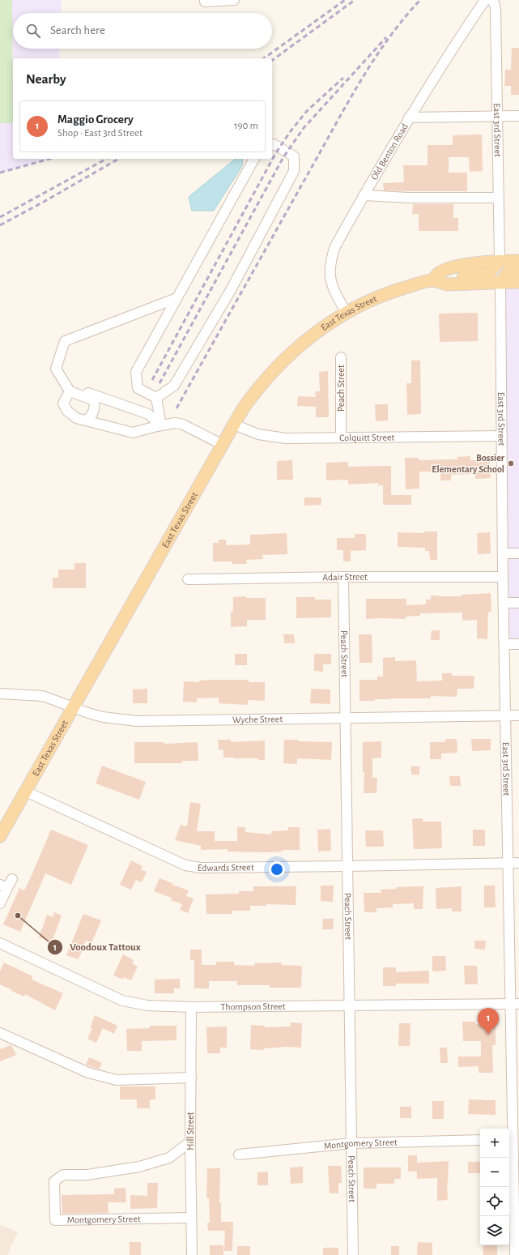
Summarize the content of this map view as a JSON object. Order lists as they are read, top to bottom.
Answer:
{
  "streets": {
    "main road": ["East Texas Street"],
    "street": [
      "East 3rd Street",
      "Old Benton Road",
      "Peach Street",
      "Colquitt Street",
      "Adair Street",
      "Wyche Street",
      "Edwards Street",
      "Thompson Street",
      "Hill Street",
      "Montgomery Street"
    ]
  },
  "crossings": [
    ["East 3rd Street", "East Texas Street"],
    ["East 3rd Street", "Colquitt Street"],
    ["East 3rd Street", "Adair Street"],
    ["East 3rd Street", "Wyche Street"],
    ["East 3rd Street", "Edwards Street"],
    ["East 3rd Street", "Thompson Street"],
    ["Old Benton Road", "East Texas Street"],
    ["East Texas Street", "Colquitt Street"],
    ["East Texas Street", "Wyche Street"],
    ["East Texas Street", "Edwards Street"],
    ["Peach Street", "Colquitt Street"],
    ["Peach Street", "Adair Street"],
    ["Peach Street", "Wyche Street"],
    ["Peach Street", "Edwards Street"],
    ["Peach Street", "Thompson Street"],
    ["Peach Street", "Montgomery Street"],
    ["Thompson Street", "Hill Street"],
    ["Hill Street", "Montgomery Street"]
  ],
  "places": ["Bossier Elementary School", "Voodoux Tattoux"],
  "page": {
    "search": "Search here",
    "heading": "Nearby",
    "list": [
      {
        "mark": "1",
        "name": "Maggio Grocery",
        "note": "Shop · East 3rd Street",
        "value": "190 m"
      }
    ],
    "pins": "1",
    "map_buttons": ["+", "−"]
  }
}
